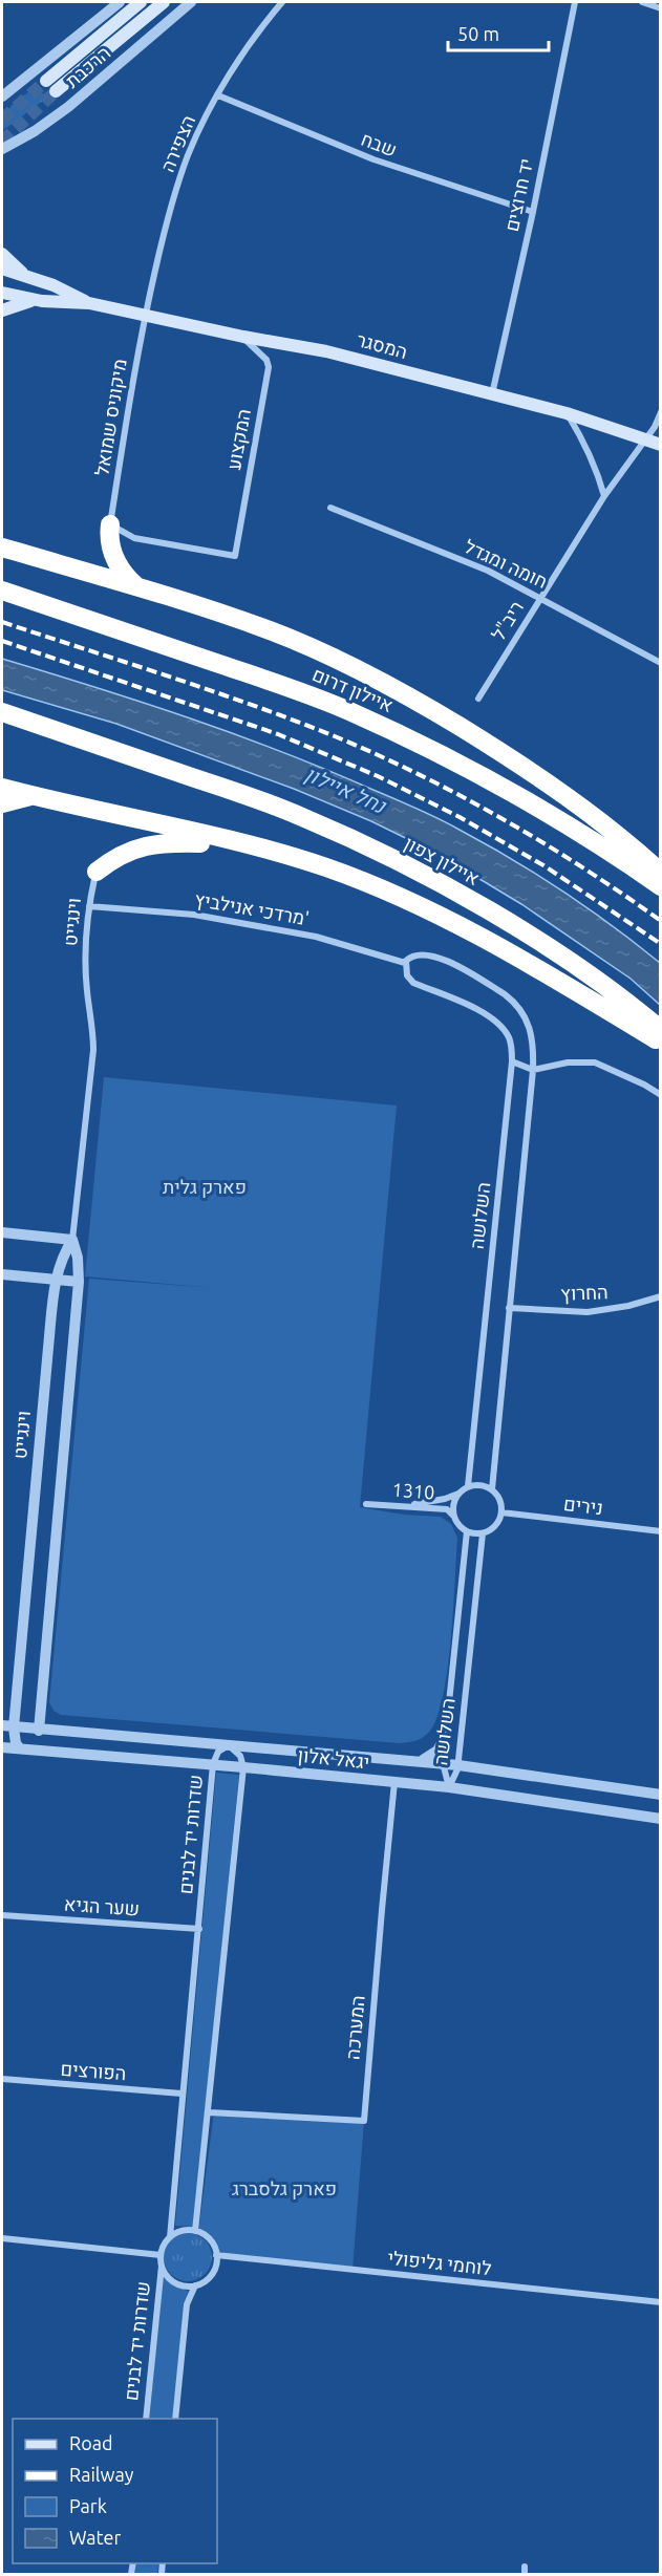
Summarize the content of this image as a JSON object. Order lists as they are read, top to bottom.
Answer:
{
  "streets": {
    "highway": ["איילון דרום", "איילון צפון"],
    "main road": ["המסגר"],
    "street": [
      "הרכבת",
      "הצפירה",
      "שבח",
      "יד חרוצים",
      "מיקוניס שמואל",
      "המקצוע",
      "חומה ומגדל",
      "ריב\"ל",
      "מרדכי אנילביץ'",
      "וינגייט",
      "השלושה",
      "החרוץ",
      "1310",
      "נירים",
      "יגאל אלון",
      "שדרות יד לבנים",
      "שער הגיא",
      "המערכה",
      "הפורצים",
      "לוחמי גליפולי"
    ]
  },
  "crossings": [
    ["הצפירה", "שבח"],
    ["הצפירה", "המסגר"],
    ["הצפירה", "מיקוניס שמואל"],
    ["שבח", "יד חרוצים"],
    ["יד חרוצים", "המסגר"],
    ["המסגר", "מיקוניס שמואל"],
    ["המסגר", "המקצוע"],
    ["המסגר", "ריב\"ל"],
    ["מיקוניס שמואל", "המקצוע"],
    ["חומה ומגדל", "ריב\"ל"],
    ["מרדכי אנילביץ'", "וינגייט"],
    ["מרדכי אנילביץ'", "השלושה"],
    ["וינגייט", "יגאל אלון"],
    ["השלושה", "החרוץ"],
    ["השלושה", "1310"],
    ["השלושה", "נירים"],
    ["השלושה", "יגאל אלון"],
    ["1310", "נירים"],
    ["יגאל אלון", "שדרות יד לבנים"],
    ["יגאל אלון", "המערכה"],
    ["שדרות יד לבנים", "שער הגיא"],
    ["שדרות יד לבנים", "הפורצים"],
    ["שדרות יד לבנים", "לוחמי גליפולי"]
  ],
  "water": ["נחל איילון"],
  "parks": ["פארק גלית", "פארק גלסברג"],
  "legend": [
    "Road",
    "Railway",
    "Park",
    "Water"
  ],
  "scale_bar": "50 m"
}
